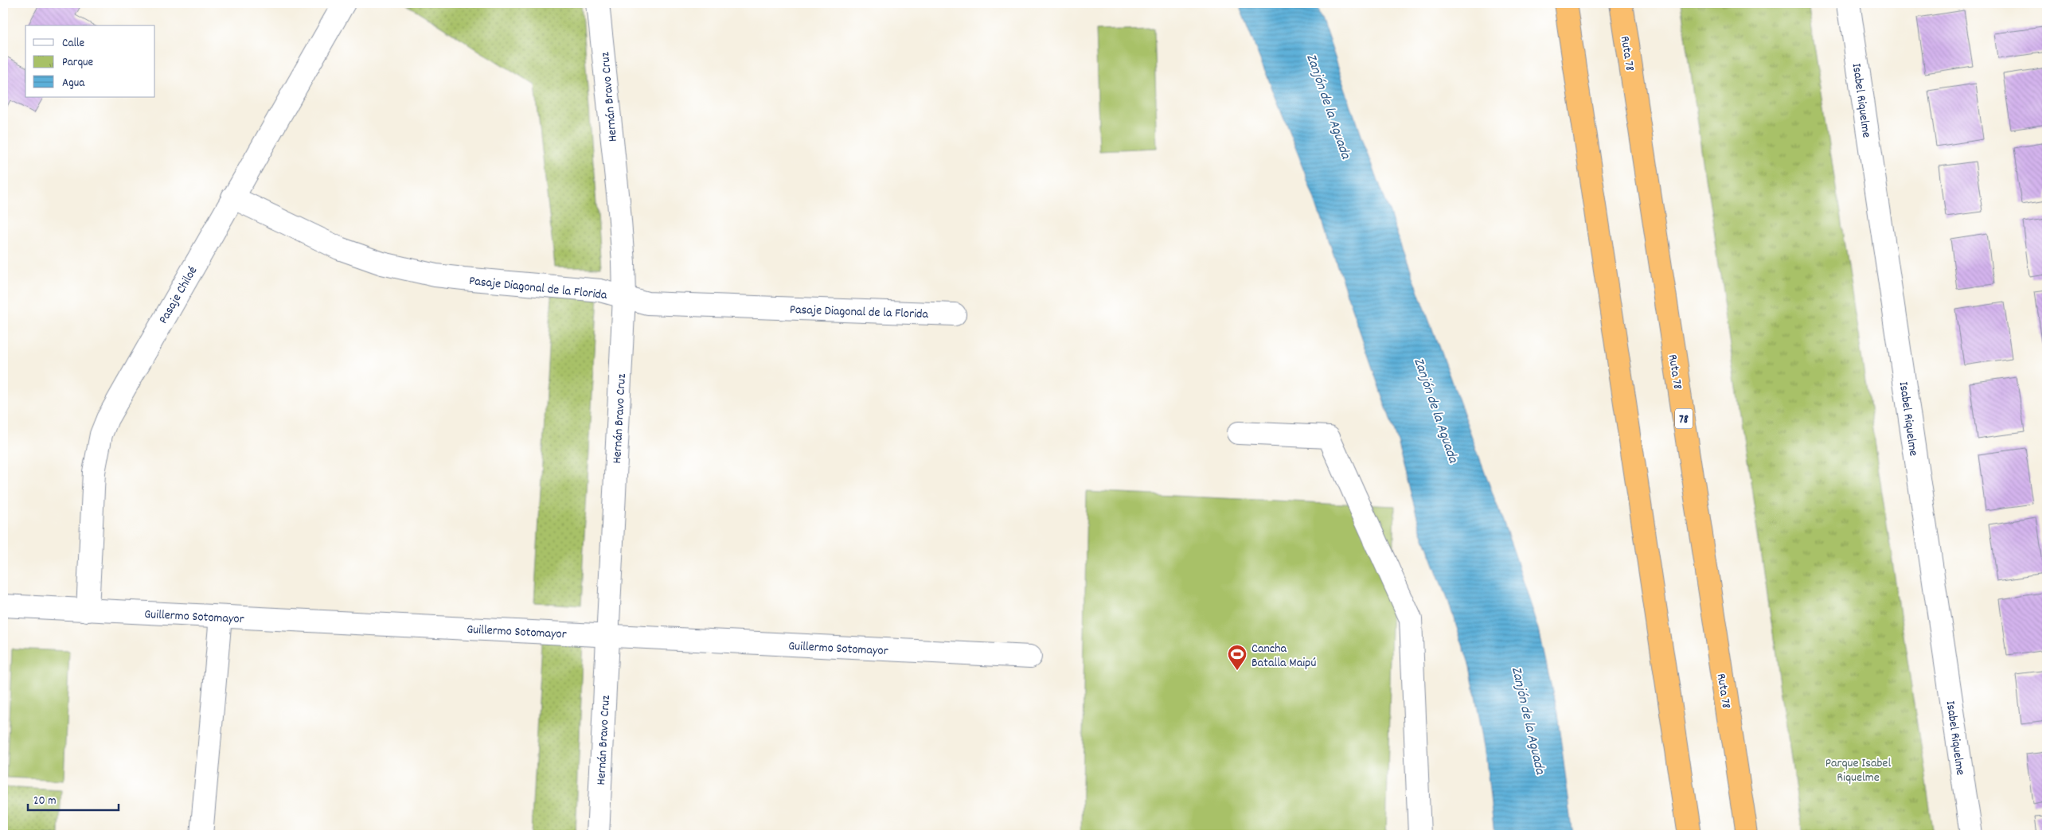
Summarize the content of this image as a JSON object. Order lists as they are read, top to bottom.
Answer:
{
  "streets": {
    "highway": ["Ruta 78", "78"],
    "street": [
      "Hernán Bravo Cruz",
      "Isabel Riquelme",
      "Pasaje Diagonal de la Florida",
      "Pasaje Chiloé",
      "Guillermo Sotomayor"
    ]
  },
  "crossings": [
    ["Hernán Bravo Cruz", "Pasaje Diagonal de la Florida"],
    ["Hernán Bravo Cruz", "Guillermo Sotomayor"],
    ["Pasaje Diagonal de la Florida", "Pasaje Chiloé"],
    ["Pasaje Chiloé", "Guillermo Sotomayor"]
  ],
  "water": ["Zanjón de la Aguada"],
  "parks": ["Parque Isabel Riquelme"],
  "places": {
    "sports": ["Cancha Batalla Maipú"]
  },
  "legend": ["Calle", "Parque", "Agua"],
  "scale_bar": "20 m"
}
